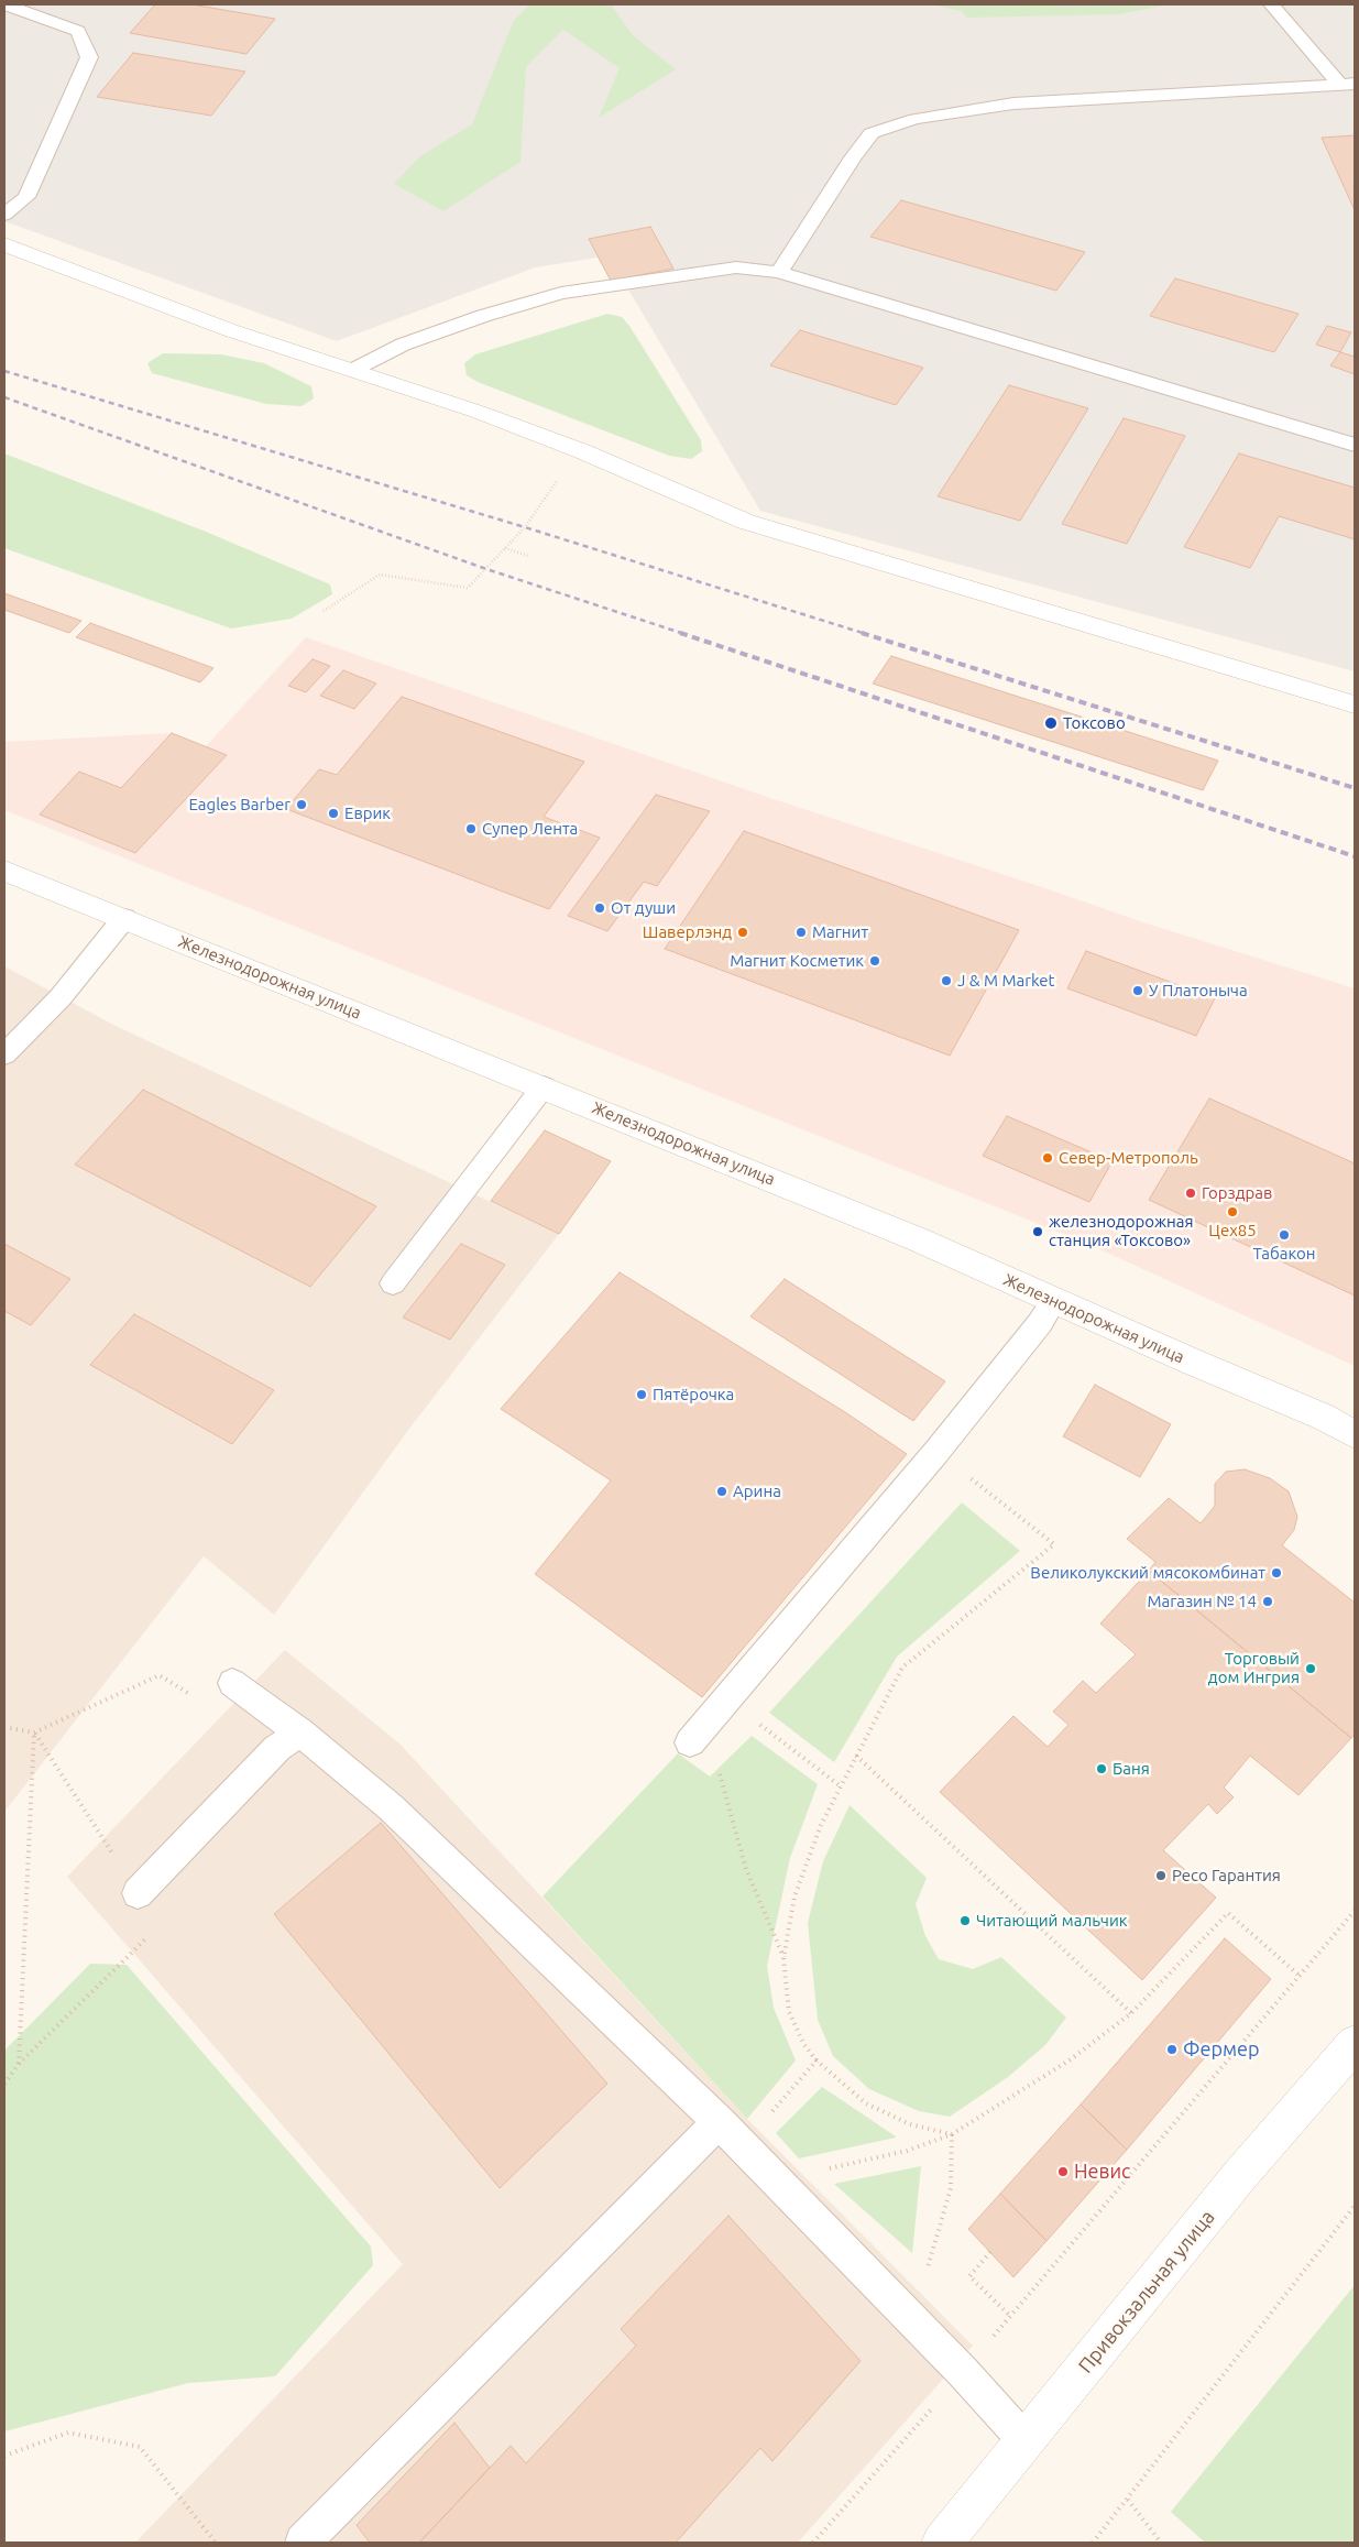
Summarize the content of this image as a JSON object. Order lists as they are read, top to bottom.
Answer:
{
  "streets": {
    "street": ["Железнодорожная улица", "Привокзальная улица"]
  },
  "places": [
    "Токсово",
    "Eagles Barber",
    "Еврик",
    "Супер Лента",
    "От души",
    "Шаверлэнд",
    "Магнит",
    "Магнит Косметик",
    "J & M Market",
    "У Платоныча",
    "Север-Метрополь",
    "Горздрав",
    "Цех85",
    "железнодорожная станция «Токсово»",
    "Табакон",
    "Пятёрочка",
    "Арина",
    "Великолукский мясокомбинат",
    "Магазин № 14",
    "Торговый дом Ингрия",
    "Баня",
    "Ресо Гарантия",
    "Читающий мальчик",
    "Фермер",
    "Невис"
  ]
}
